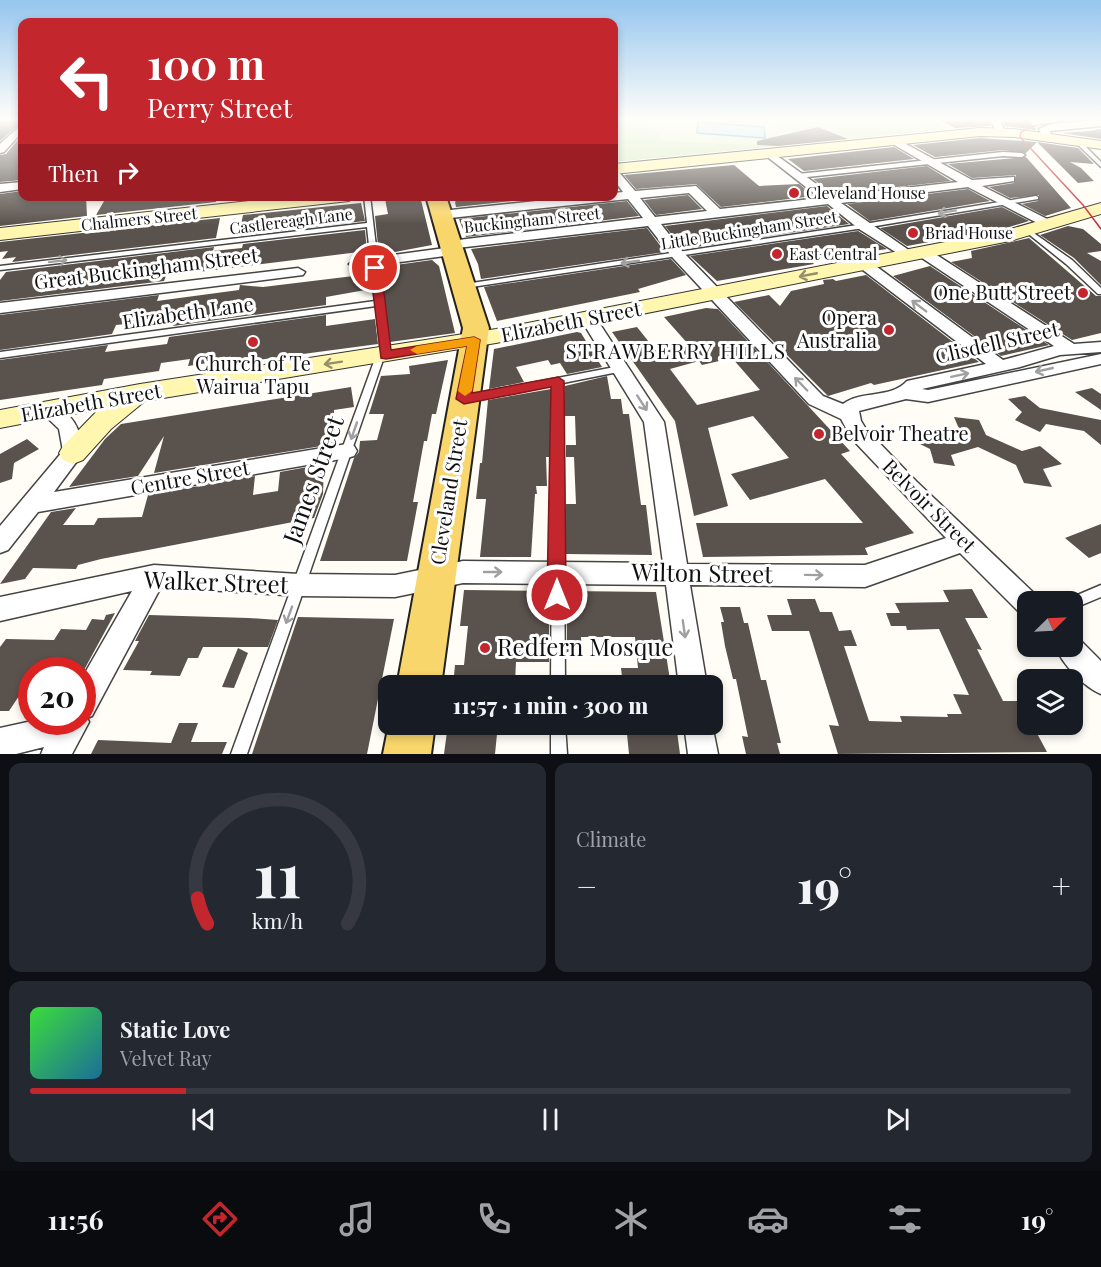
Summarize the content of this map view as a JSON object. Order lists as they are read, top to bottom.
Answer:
{
  "streets": {
    "main road": ["Chalmers Street", "Elizabeth Street", "Cleveland Street"],
    "street": [
      "Buckingham Street",
      "Great Buckingham Street",
      "Clisdell Street",
      "Centre Street",
      "Belvoir Street",
      "Wilton Street",
      "Walker Street"
    ],
    "lane": [
      "Castlereagh Lane",
      "Little Buckingham Street",
      "Elizabeth Lane",
      "James Street"
    ]
  },
  "crossings": [
    ["Buckingham Street", "Cleveland Street"],
    ["Castlereagh Lane", "James Street"],
    ["Little Buckingham Street", "Cleveland Street"],
    ["Elizabeth Lane", "James Street"],
    ["Elizabeth Street", "James Street"],
    ["Elizabeth Street", "Cleveland Street"],
    ["Clisdell Street", "Belvoir Street"],
    ["Centre Street", "James Street"],
    ["James Street", "Walker Street"],
    ["Cleveland Street", "Wilton Street"],
    ["Cleveland Street", "Walker Street"],
    ["Belvoir Street", "Wilton Street"],
    ["Wilton Street", "Walker Street"]
  ],
  "one_way": [
    "Castlereagh Lane",
    "Elizabeth Street",
    "James Street",
    "Wilton Street"
  ],
  "districts": ["STRAWBERRY HILLS"],
  "places": [
    "Cleveland House",
    "Briad House",
    "East Central",
    "One Butt Street",
    "Opera Australia",
    "Church of Te Wairua Tapu",
    "Belvoir Theatre",
    "Redfern Mosque"
  ],
  "north": "top right",
  "page": {
    "turn": ["100 m", "Perry Street"],
    "then": "Then",
    "limit": "20",
    "trip": "11:57 · 1 min · 300 m",
    "tile": "Climate",
    "heat": ["−", "19°", "+"],
    "song": ["Static Love", "Velvet Ray"],
    "tabs": ["11:56", "19°"],
    "gauge": ["11", "km/h"]
  }
}
